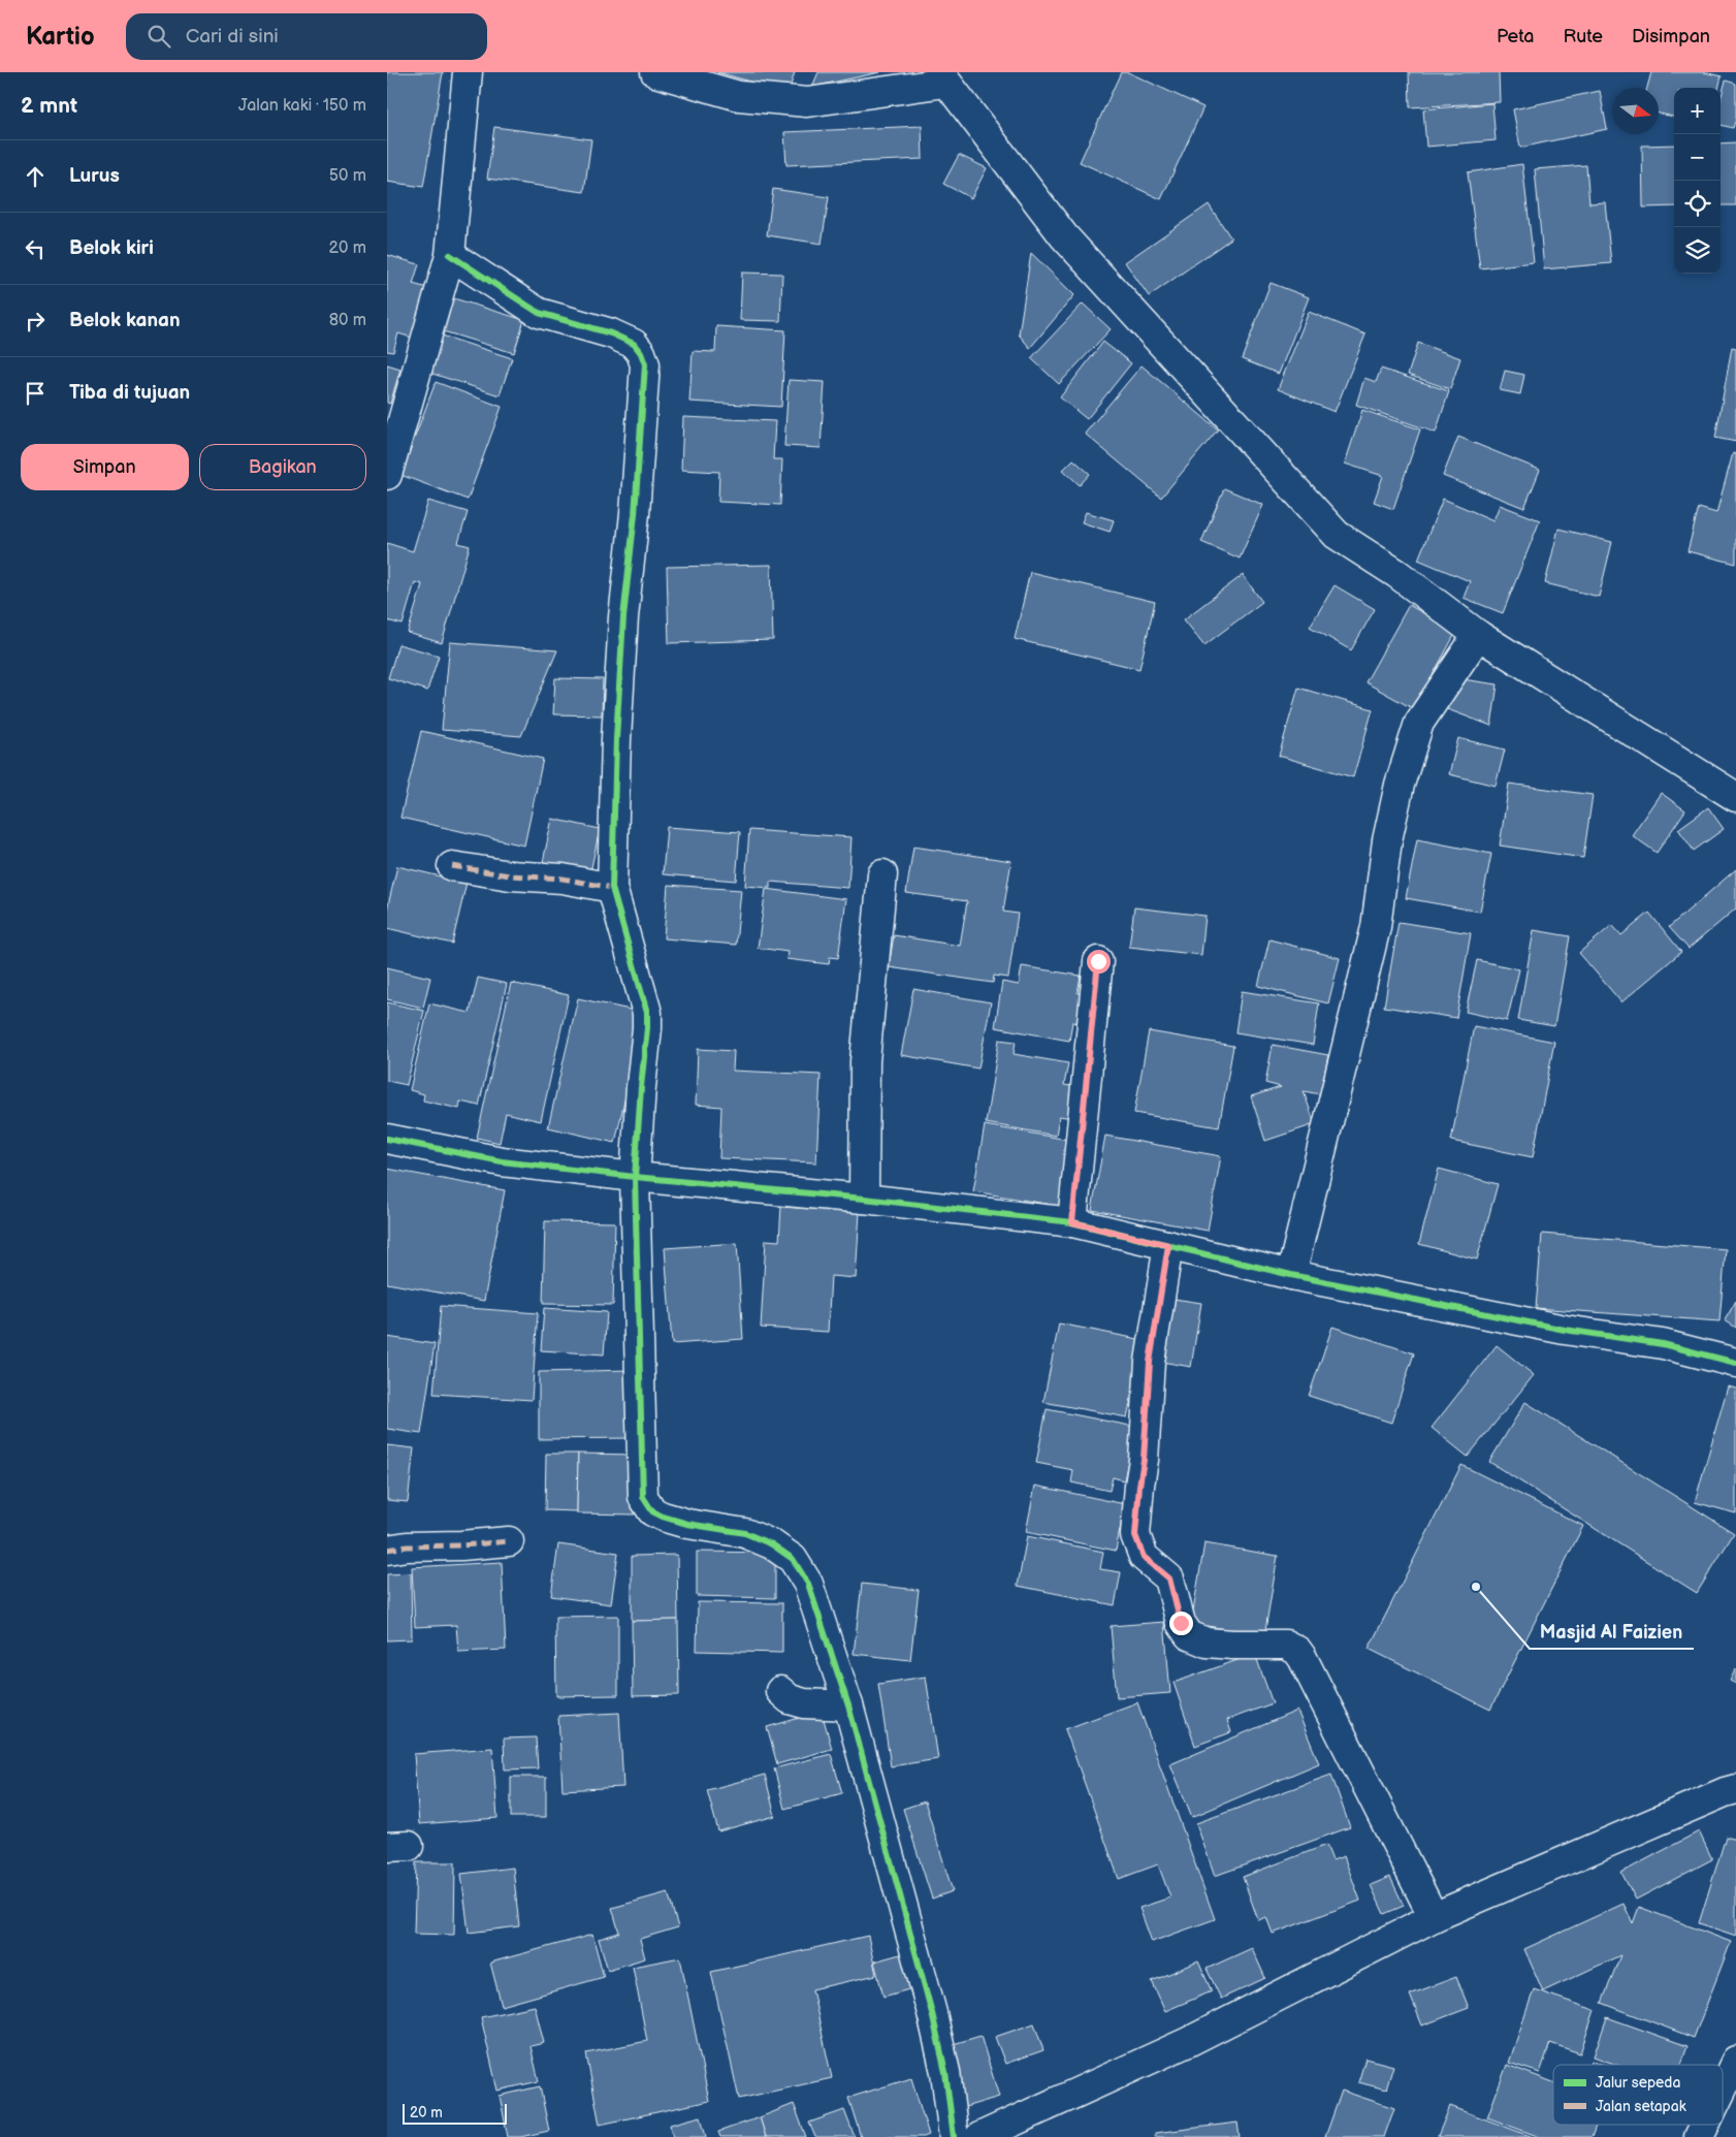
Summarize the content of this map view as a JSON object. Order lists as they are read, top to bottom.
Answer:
{
  "places": ["Masjid Al Faizien"],
  "legend": ["Jalur sepeda", "Jalan setapak"],
  "scale_bar": "20 m",
  "north": "right",
  "page": {
    "header": "Kartio",
    "search": "Cari di sini",
    "nav": ["Peta", "Rute", "Disimpan"],
    "heading": ["2 mnt", "Jalan kaki · 150 m"],
    "map_buttons": ["+", "−"],
    "list": [
      ["Lurus", "50 m"],
      ["Belok kiri", "20 m"],
      ["Belok kanan", "80 m"],
      "Tiba di tujuan"
    ],
    "buttons": ["Simpan", "Bagikan"],
    "scale": "20 m"
  }
}
